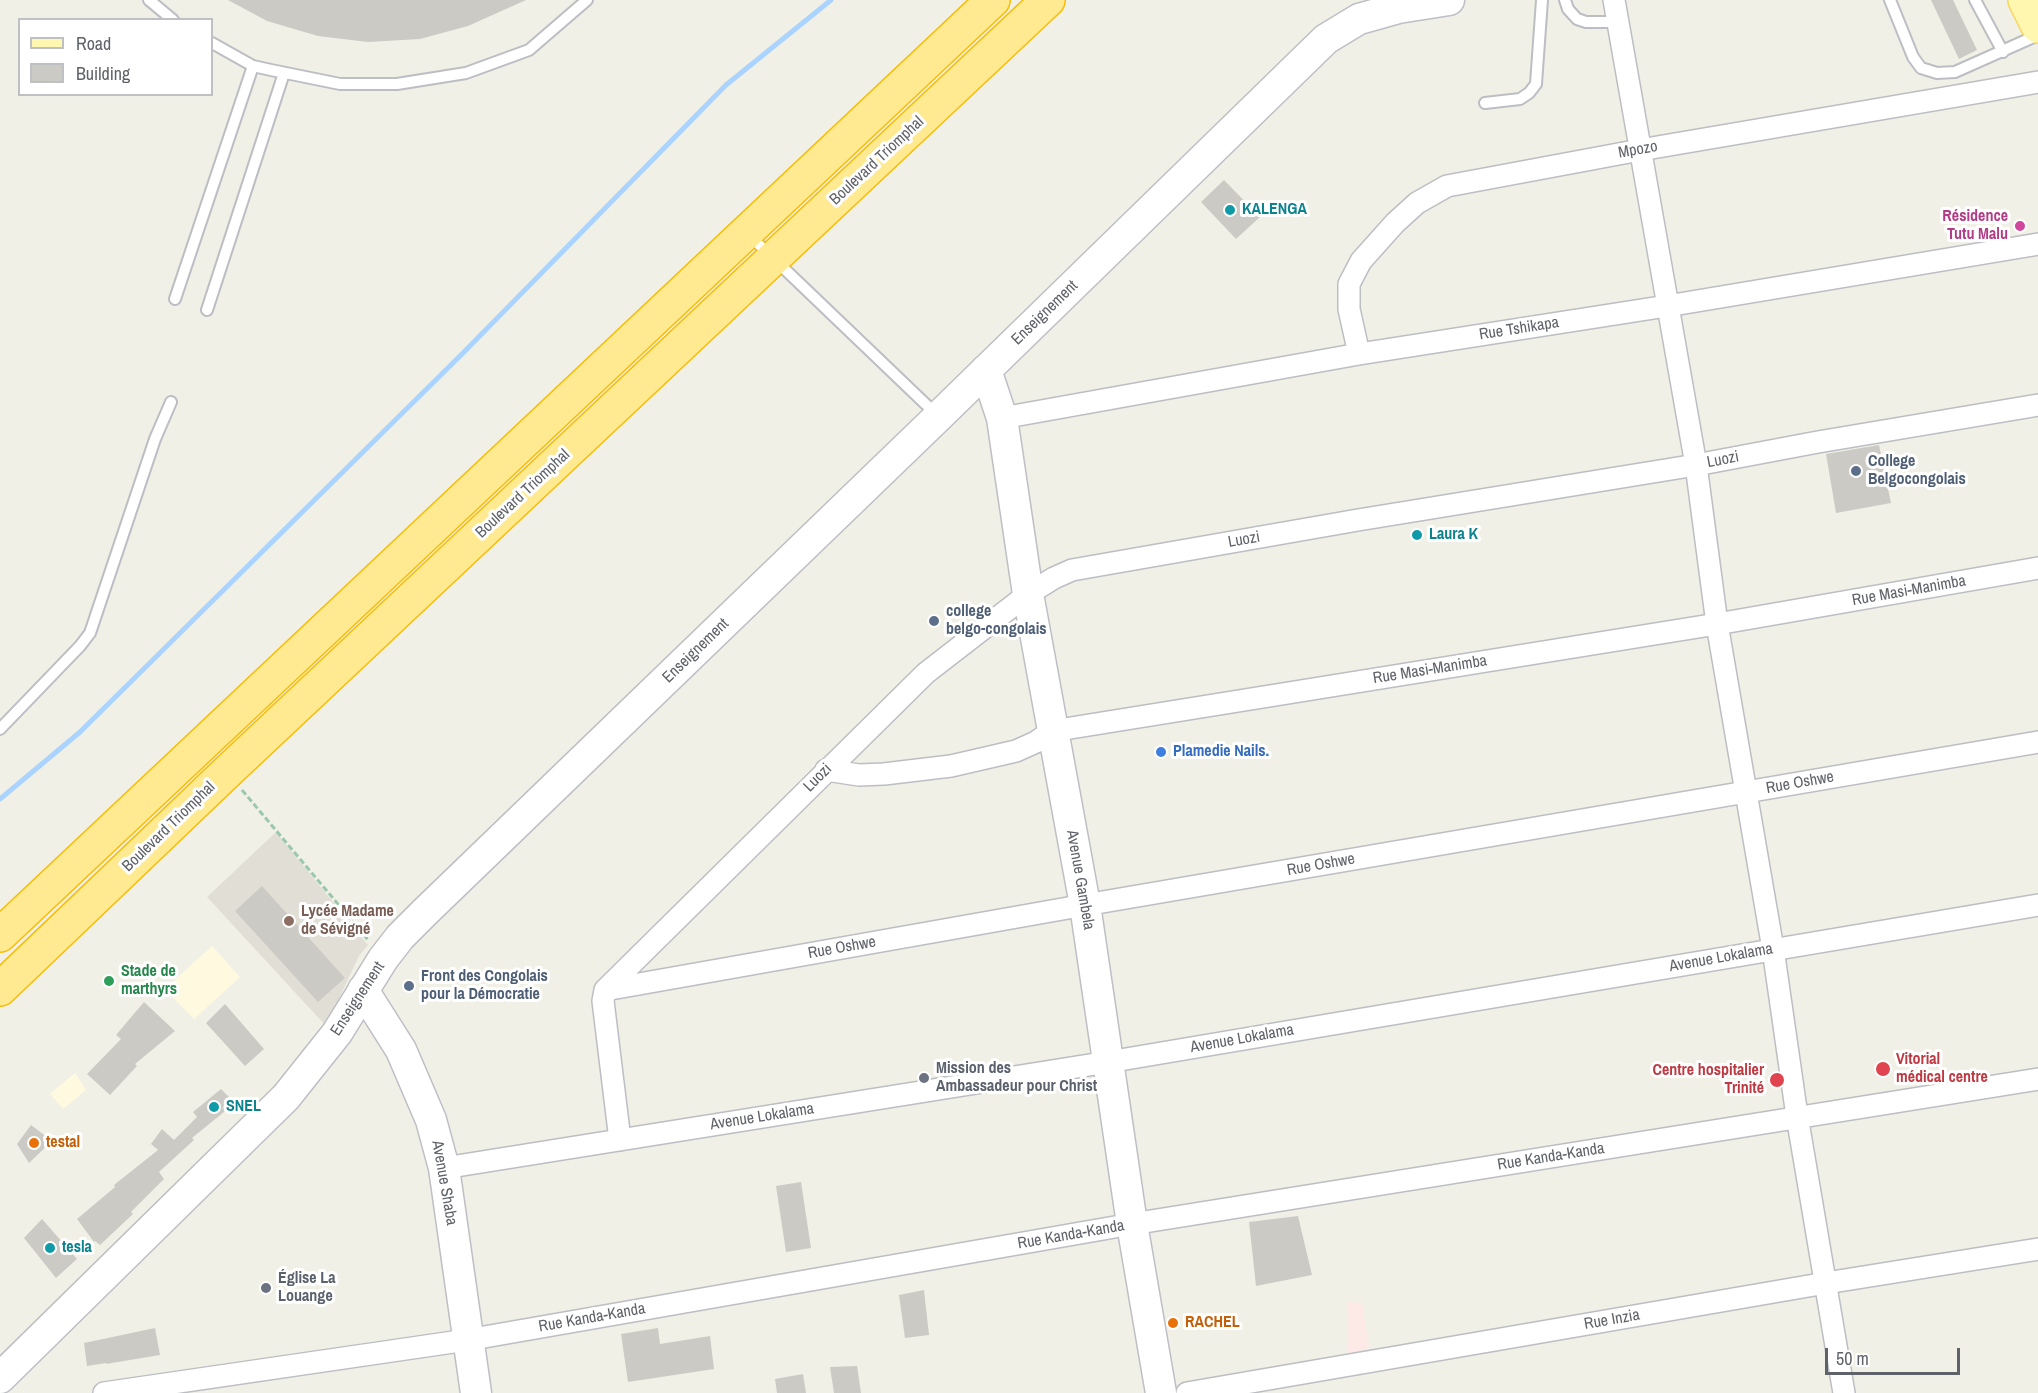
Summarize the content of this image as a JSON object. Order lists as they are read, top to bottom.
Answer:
{
  "streets": {
    "highway": ["Boulevard Triomphal"],
    "street": [
      "Mpozo",
      "Enseignement",
      "Rue Tshikapa",
      "Luozi",
      "Rue Masi-Manimba",
      "Rue Oshwe",
      "Avenue Gambela",
      "Avenue Lokalama",
      "Rue Kanda-Kanda",
      "Avenue Shaba",
      "Rue Inzia"
    ]
  },
  "crossings": [
    ["Mpozo", "Rue Tshikapa"],
    ["Enseignement", "Avenue Gambela"],
    ["Enseignement", "Avenue Shaba"],
    ["Rue Tshikapa", "Avenue Gambela"],
    ["Luozi", "Rue Masi-Manimba"],
    ["Luozi", "Rue Oshwe"],
    ["Luozi", "Avenue Gambela"],
    ["Rue Masi-Manimba", "Avenue Gambela"],
    ["Rue Oshwe", "Avenue Gambela"],
    ["Avenue Gambela", "Avenue Lokalama"],
    ["Avenue Gambela", "Rue Kanda-Kanda"],
    ["Avenue Lokalama", "Avenue Shaba"],
    ["Rue Kanda-Kanda", "Avenue Shaba"]
  ],
  "places": [
    "KALENGA",
    "Résidence Tutu Malu",
    "College Belgocongolais",
    "Laura K",
    "college belgo-congolais",
    "Plamedie Nails.",
    "Lycée Madame de Sévigné",
    "Stade de marthyrs",
    "Front des Congolais pour la Démocratie",
    "Vitorial médical centre",
    "Mission des Ambassadeur pour Christ",
    "Centre hospitalier Trinité",
    "SNEL",
    "testal",
    "tesla",
    "Église La Louange",
    "RACHEL"
  ],
  "legend": ["Road", "Building"],
  "scale_bar": "50 m"
}
